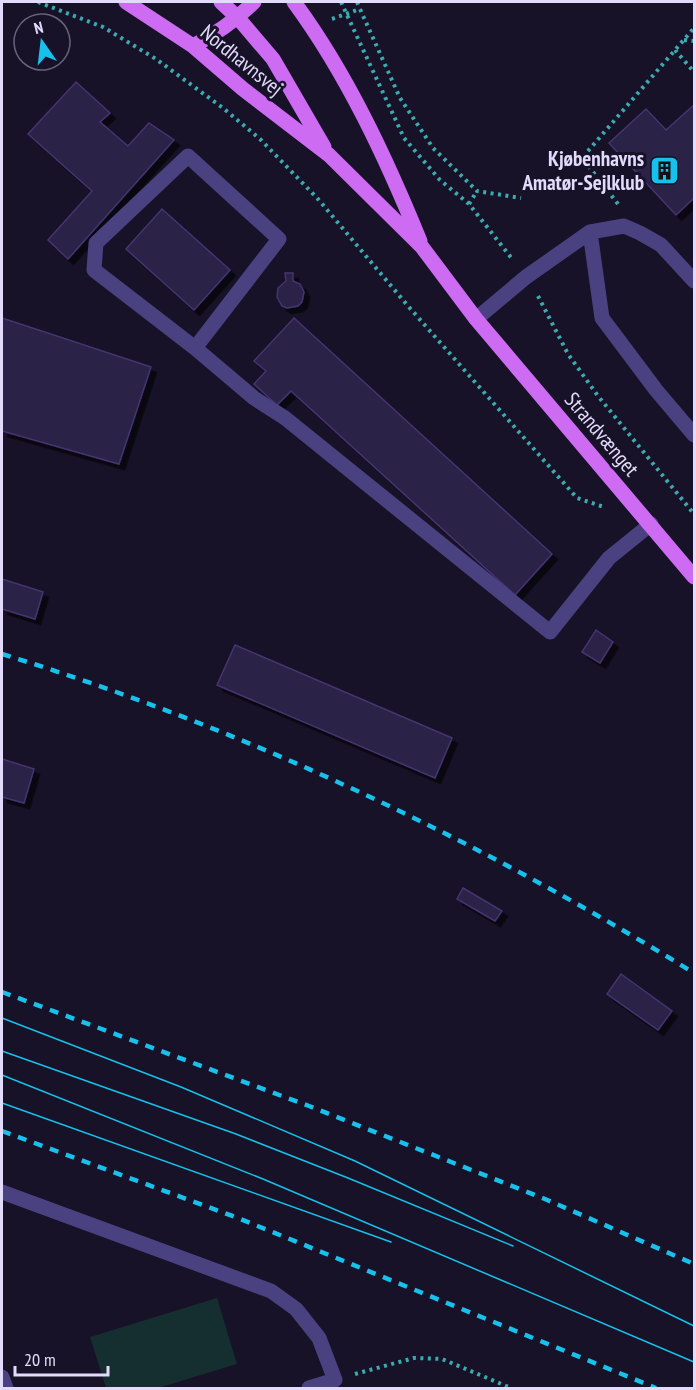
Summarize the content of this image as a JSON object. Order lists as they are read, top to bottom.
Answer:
{
  "streets": {
    "main road": ["Nordhavnsvej", "Strandvænget"]
  },
  "crossings": [
    ["Nordhavnsvej", "Strandvænget"]
  ],
  "places": {
    "building": ["Kjøbenhavns Amatør-Sejlklub"]
  },
  "scale_bar": "20 m",
  "north": "top"
}
